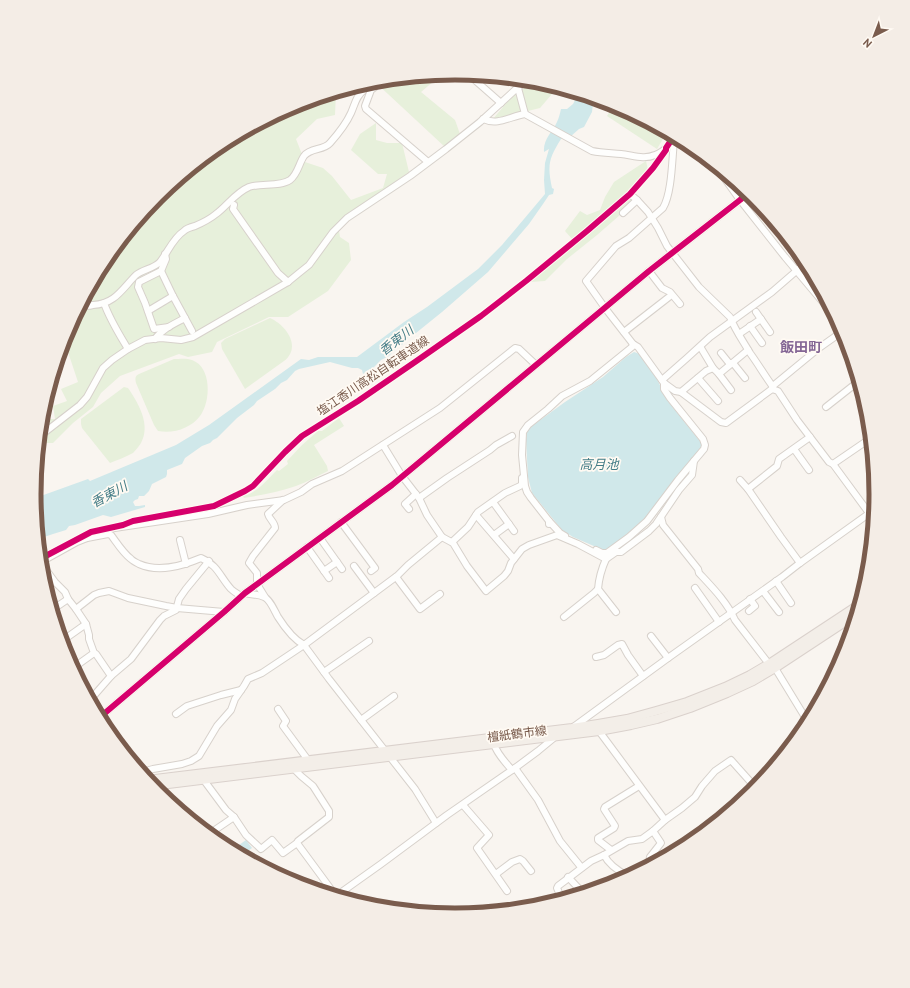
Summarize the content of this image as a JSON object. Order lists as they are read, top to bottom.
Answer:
{
  "streets": {
    "main road": ["檀紙鶴市線"],
    "cycle path": ["塩江香川高松自転車道線"]
  },
  "districts": ["飯田町"],
  "water": ["香東川", "高月池"],
  "north": "bottom left"
}
